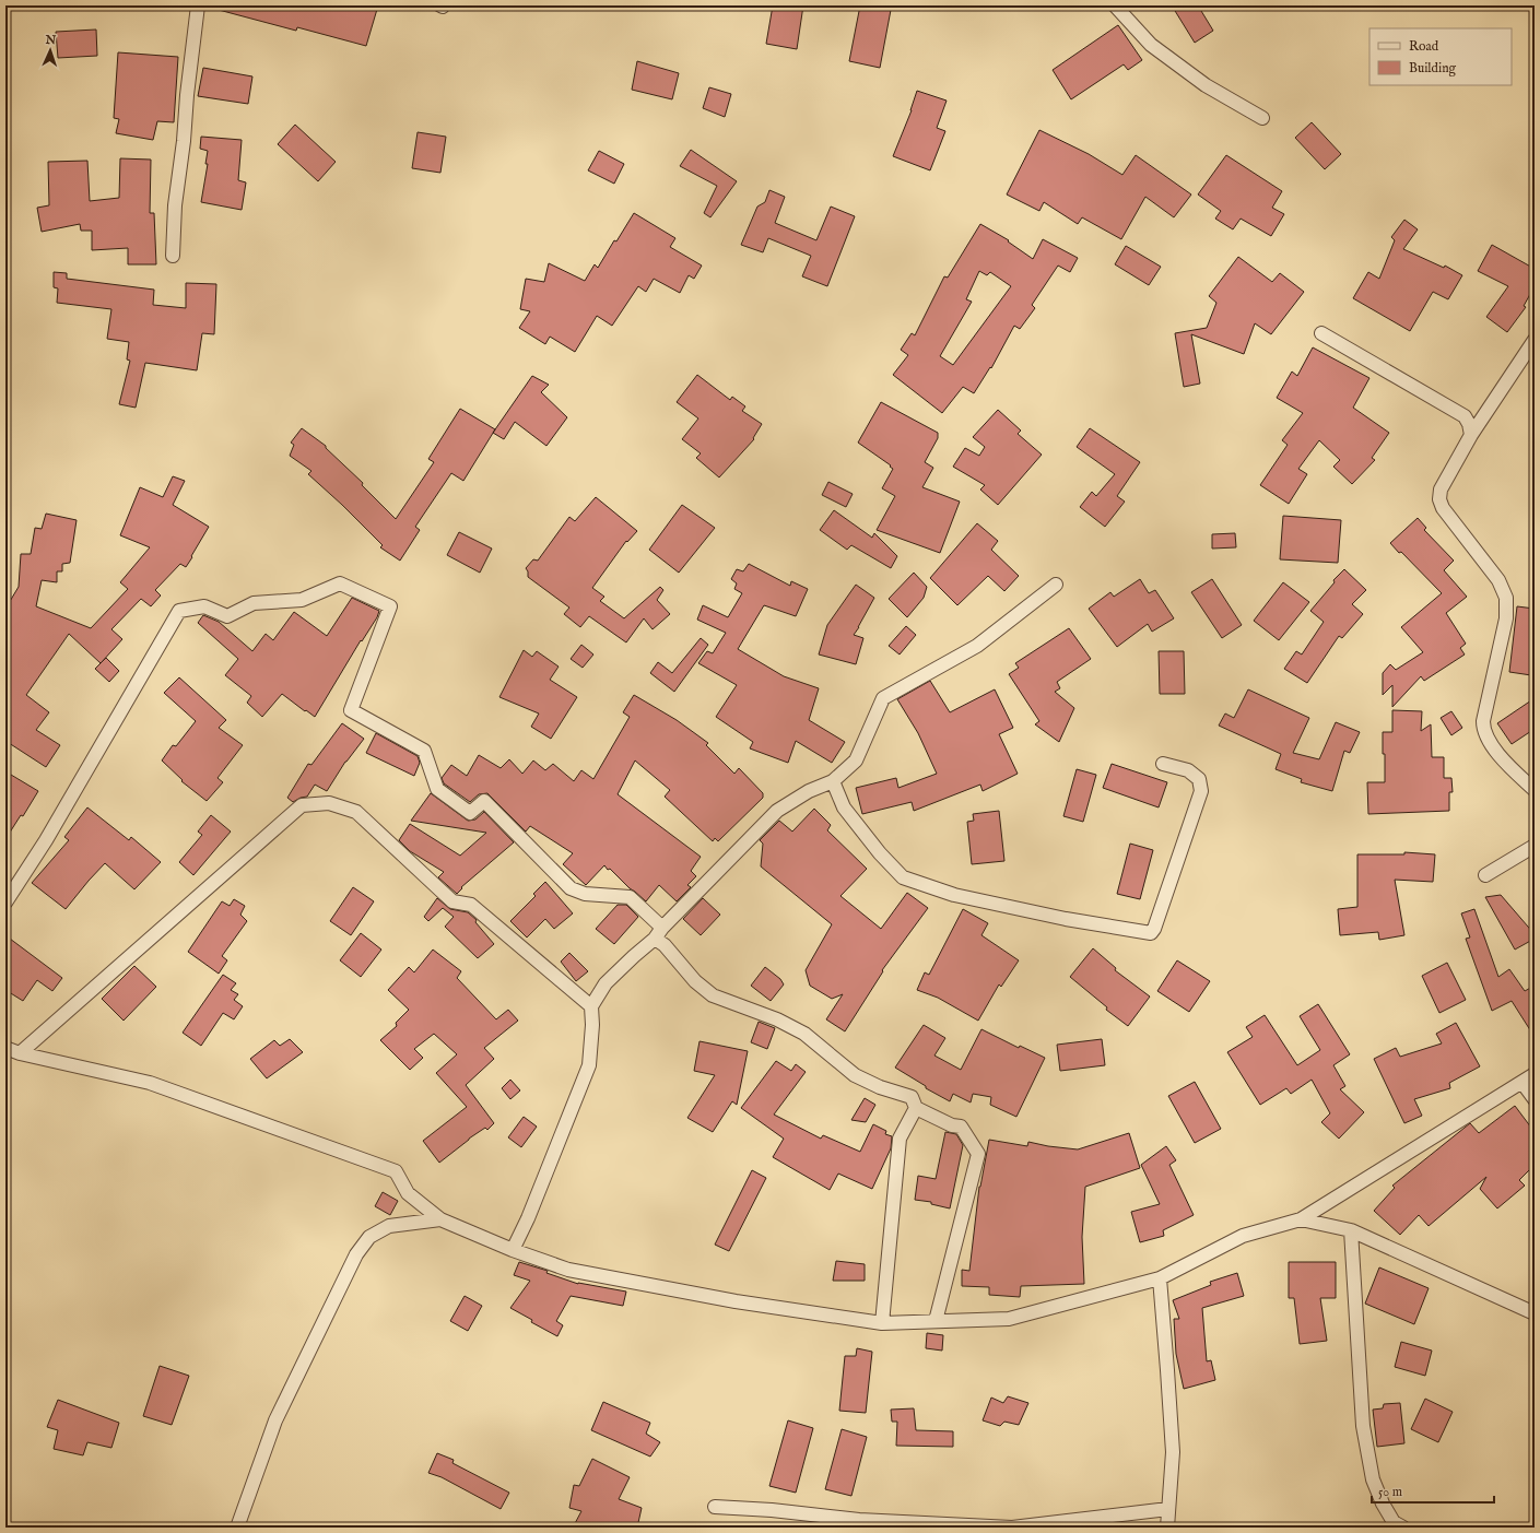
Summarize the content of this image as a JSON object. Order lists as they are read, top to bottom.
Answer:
{
  "legend": ["Road", "Building"],
  "scale_bar": "50 m",
  "north": "top"
}
